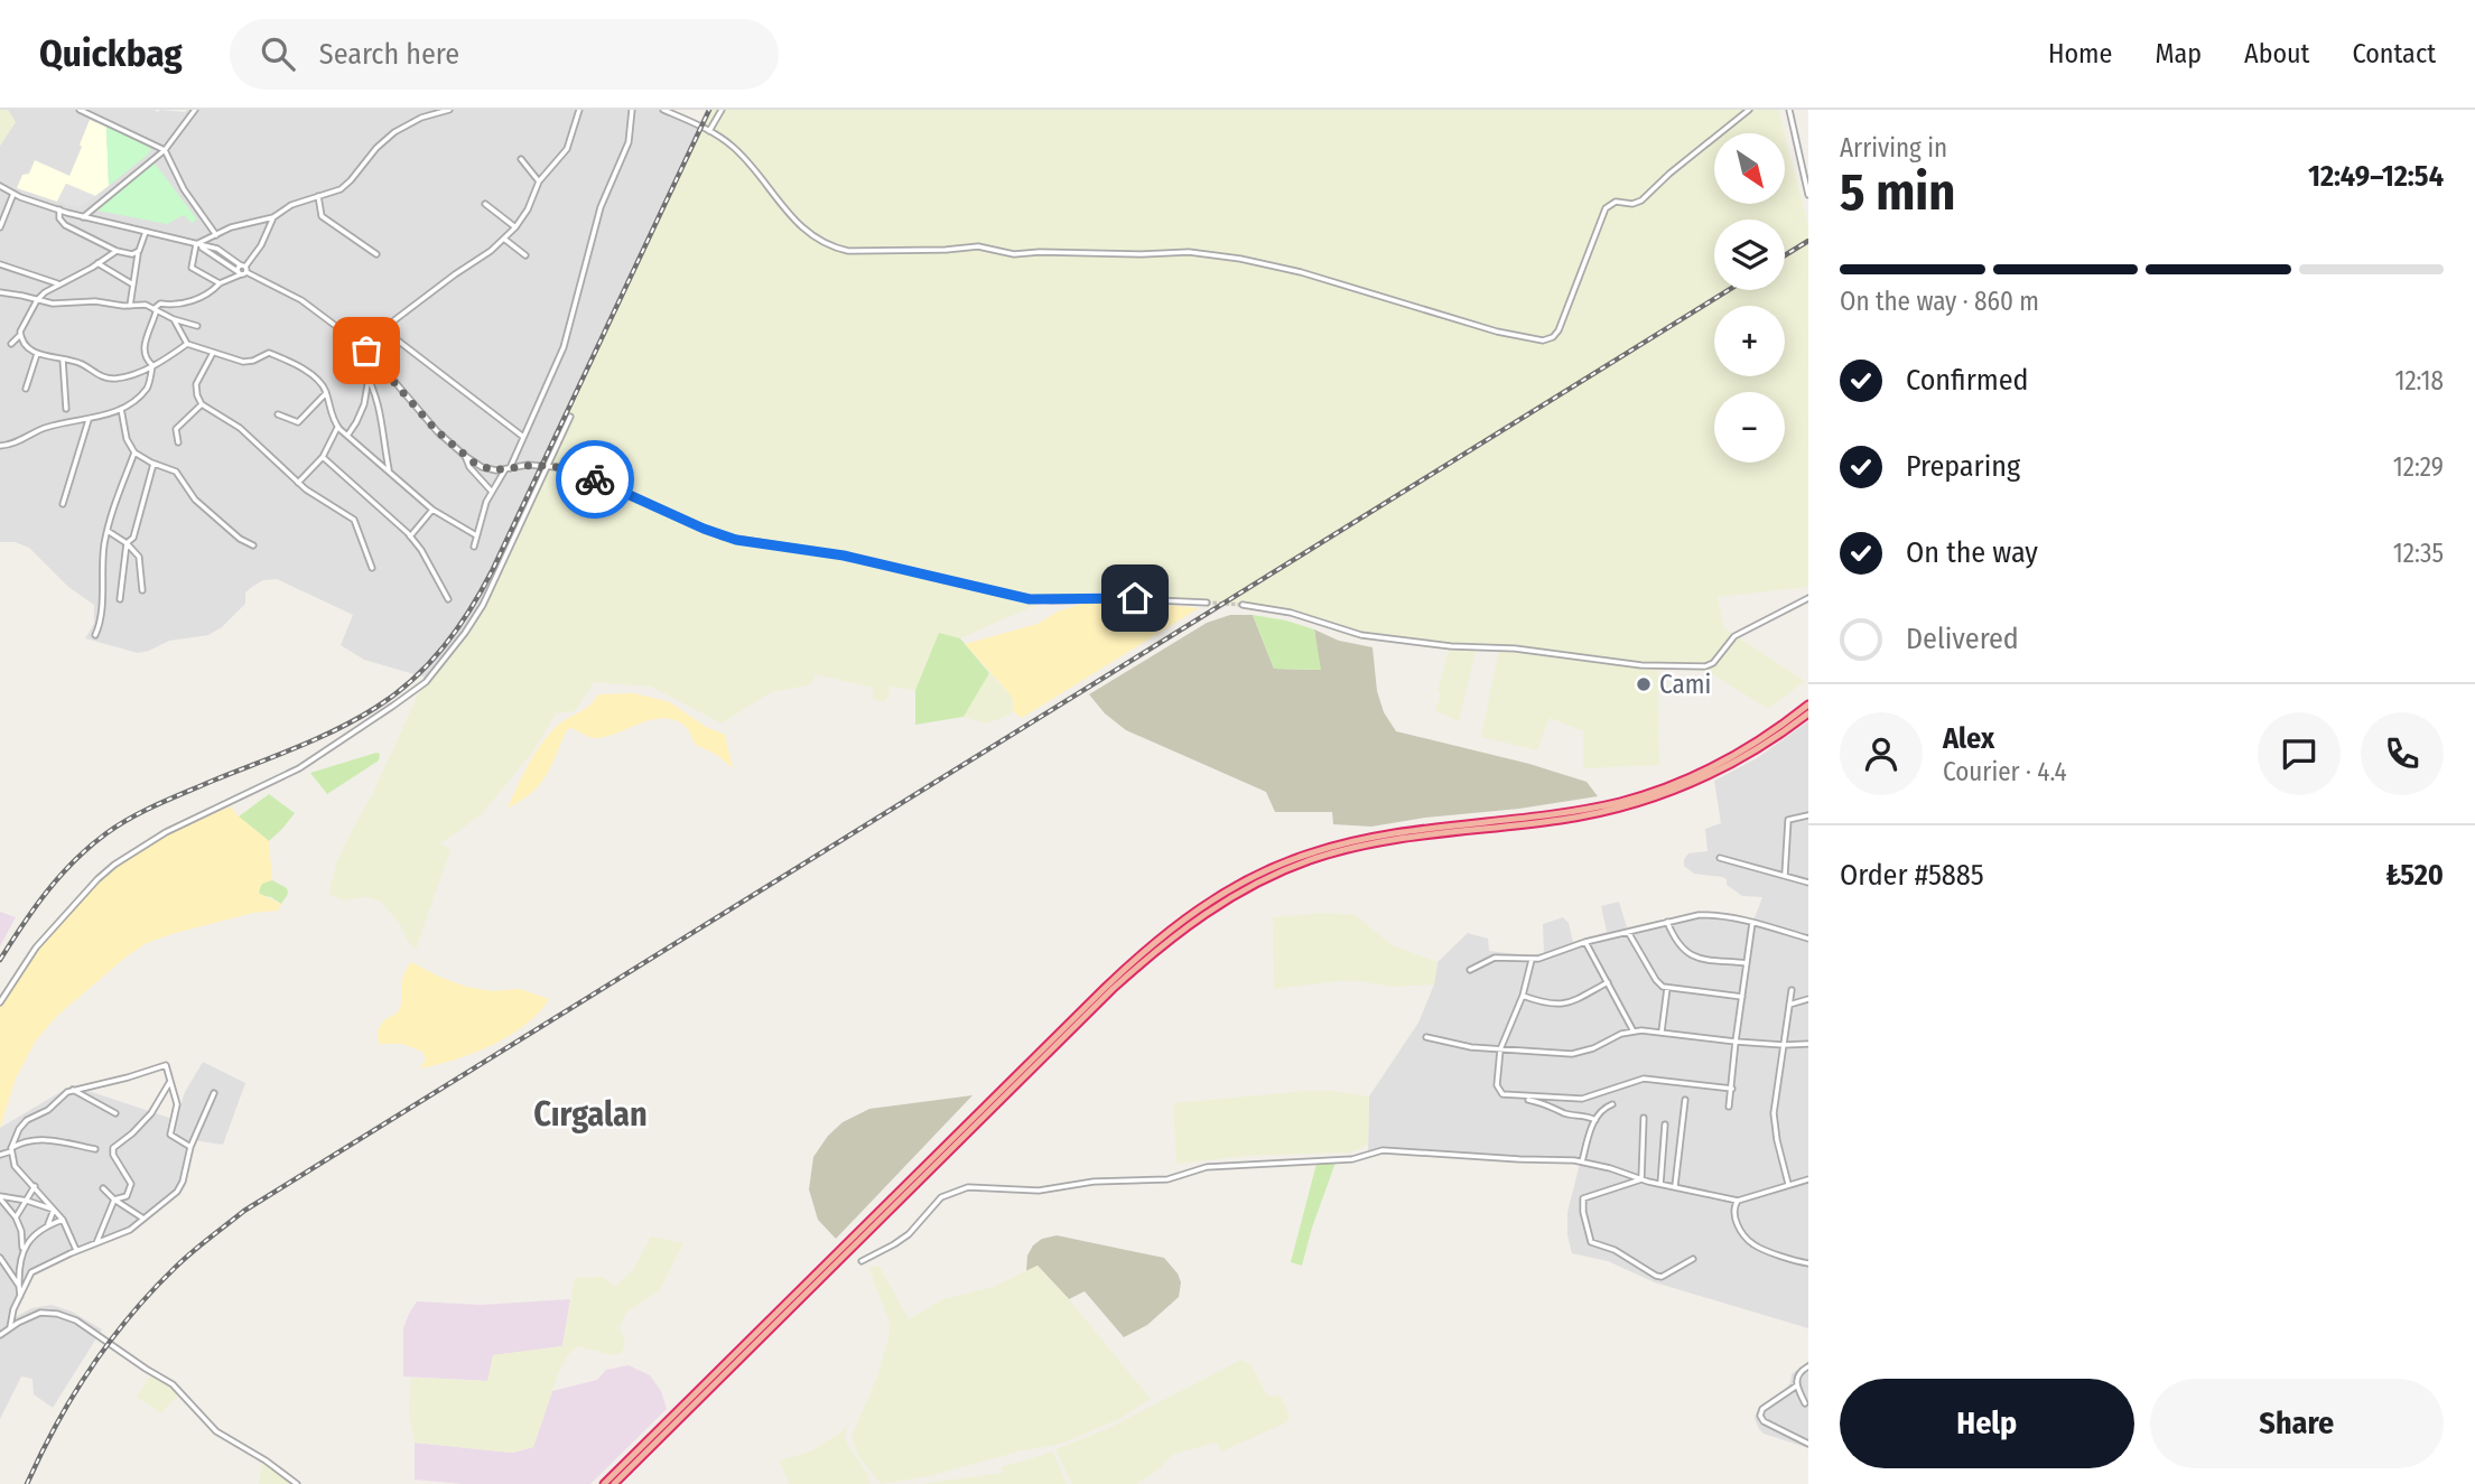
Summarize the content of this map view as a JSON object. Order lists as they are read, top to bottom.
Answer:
{
  "districts": ["Cırgalan"],
  "places": ["Cami"],
  "north": "bottom right",
  "page": {
    "header": "Quickbag",
    "search": "Search here",
    "nav": [
      "Home",
      "Map",
      "About",
      "Contact"
    ],
    "heading": ["5 min", "Arriving in", "12:49–12:54"],
    "panel": [
      "Alex",
      "Courier · 4.4",
      "Order #5885",
      "₺520"
    ],
    "map_buttons": ["+", "−"],
    "bar": "On the way · 860 m",
    "list": [
      ["Confirmed", "12:18"],
      ["Preparing", "12:29"],
      ["On the way", "12:35"],
      "Delivered"
    ],
    "buttons": ["Help", "Share"]
  }
}
